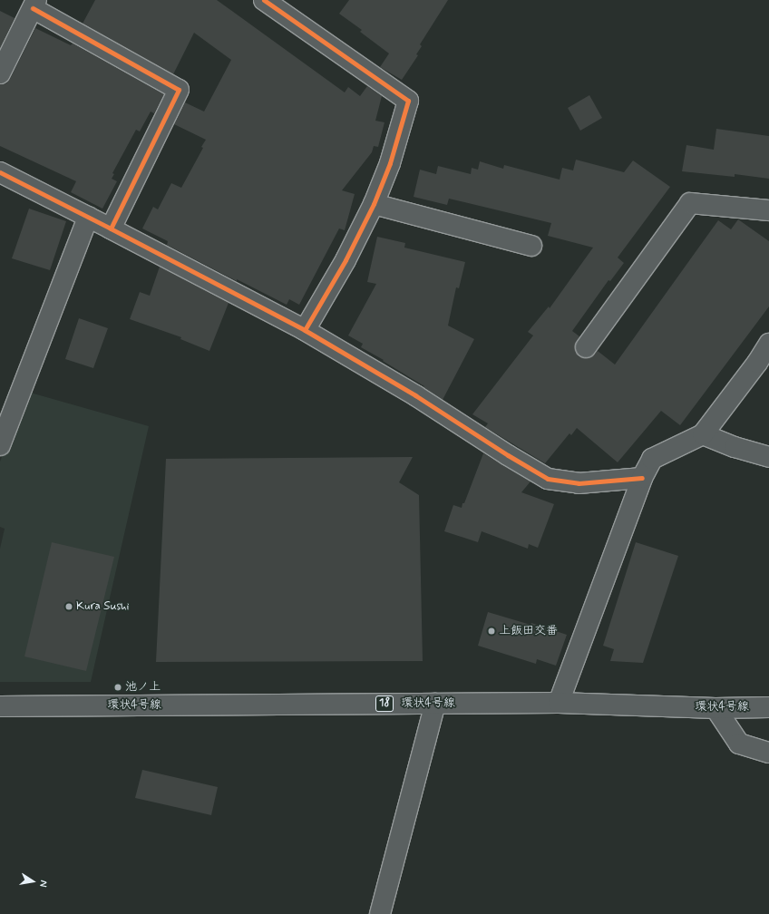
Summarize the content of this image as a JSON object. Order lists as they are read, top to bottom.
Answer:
{
  "streets": {
    "street": ["18", "環状4号線"]
  },
  "places": ["Kura Sushi", "上飯田交番", "池ノ上"],
  "north": "right"
}
